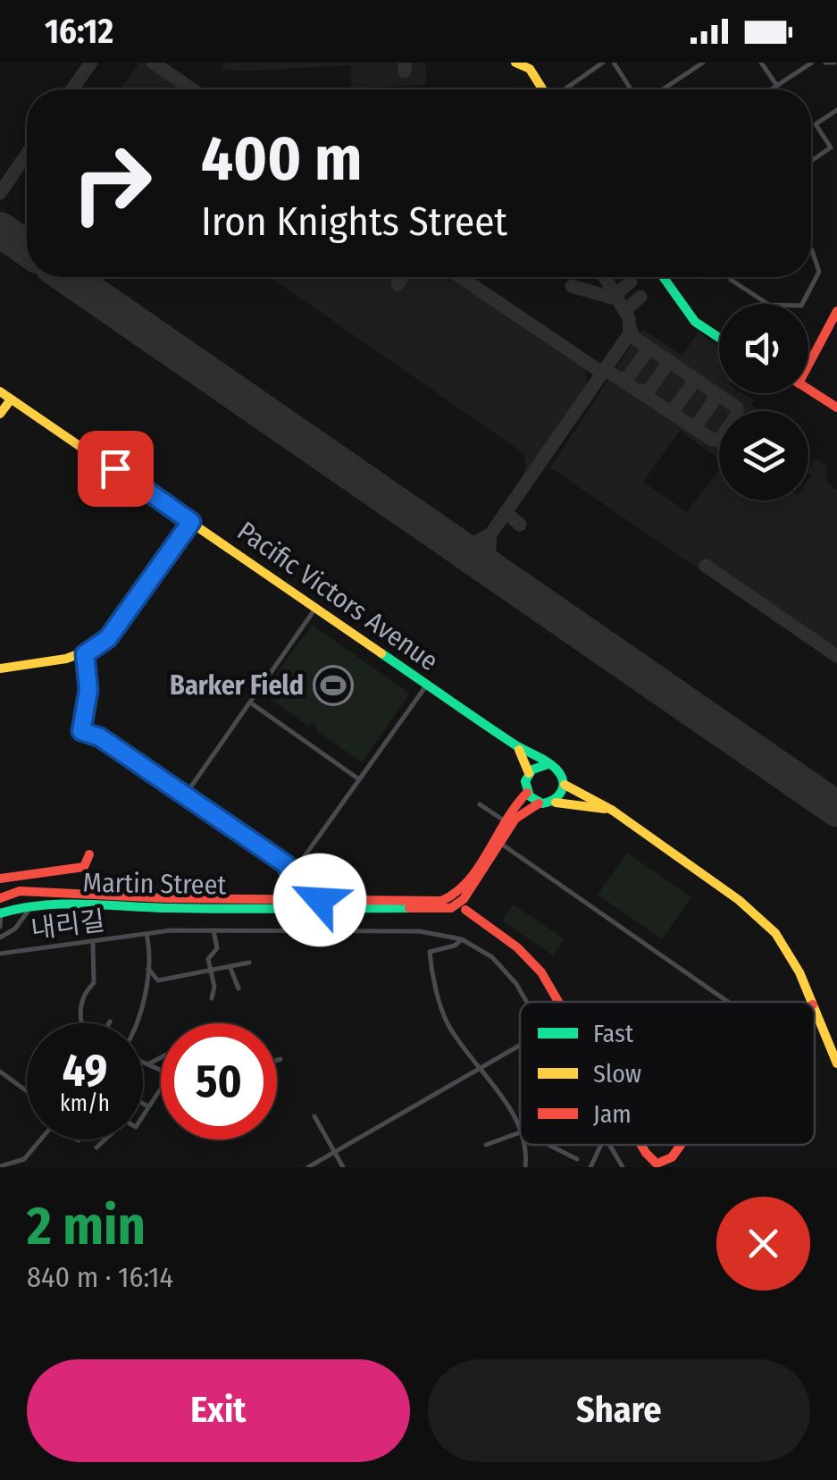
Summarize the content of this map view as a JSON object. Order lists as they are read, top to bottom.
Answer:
{
  "streets": {
    "main road": ["Pacific Victors Avenue", "Martin Street"],
    "street": ["내리길"]
  },
  "crossings": [
    ["Pacific Victors Avenue", "Martin Street"]
  ],
  "places": {
    "sports": ["Barker Field"]
  },
  "legend": ["Fast", "Slow", "Jam"],
  "page": {
    "status": "16:12",
    "turn": ["400 m", "Iron Knights Street"],
    "speed": "49 km/h",
    "limit": "50",
    "heading": ["2 min", "840 m · 16:14"],
    "buttons": ["Exit", "Share"]
  }
}
